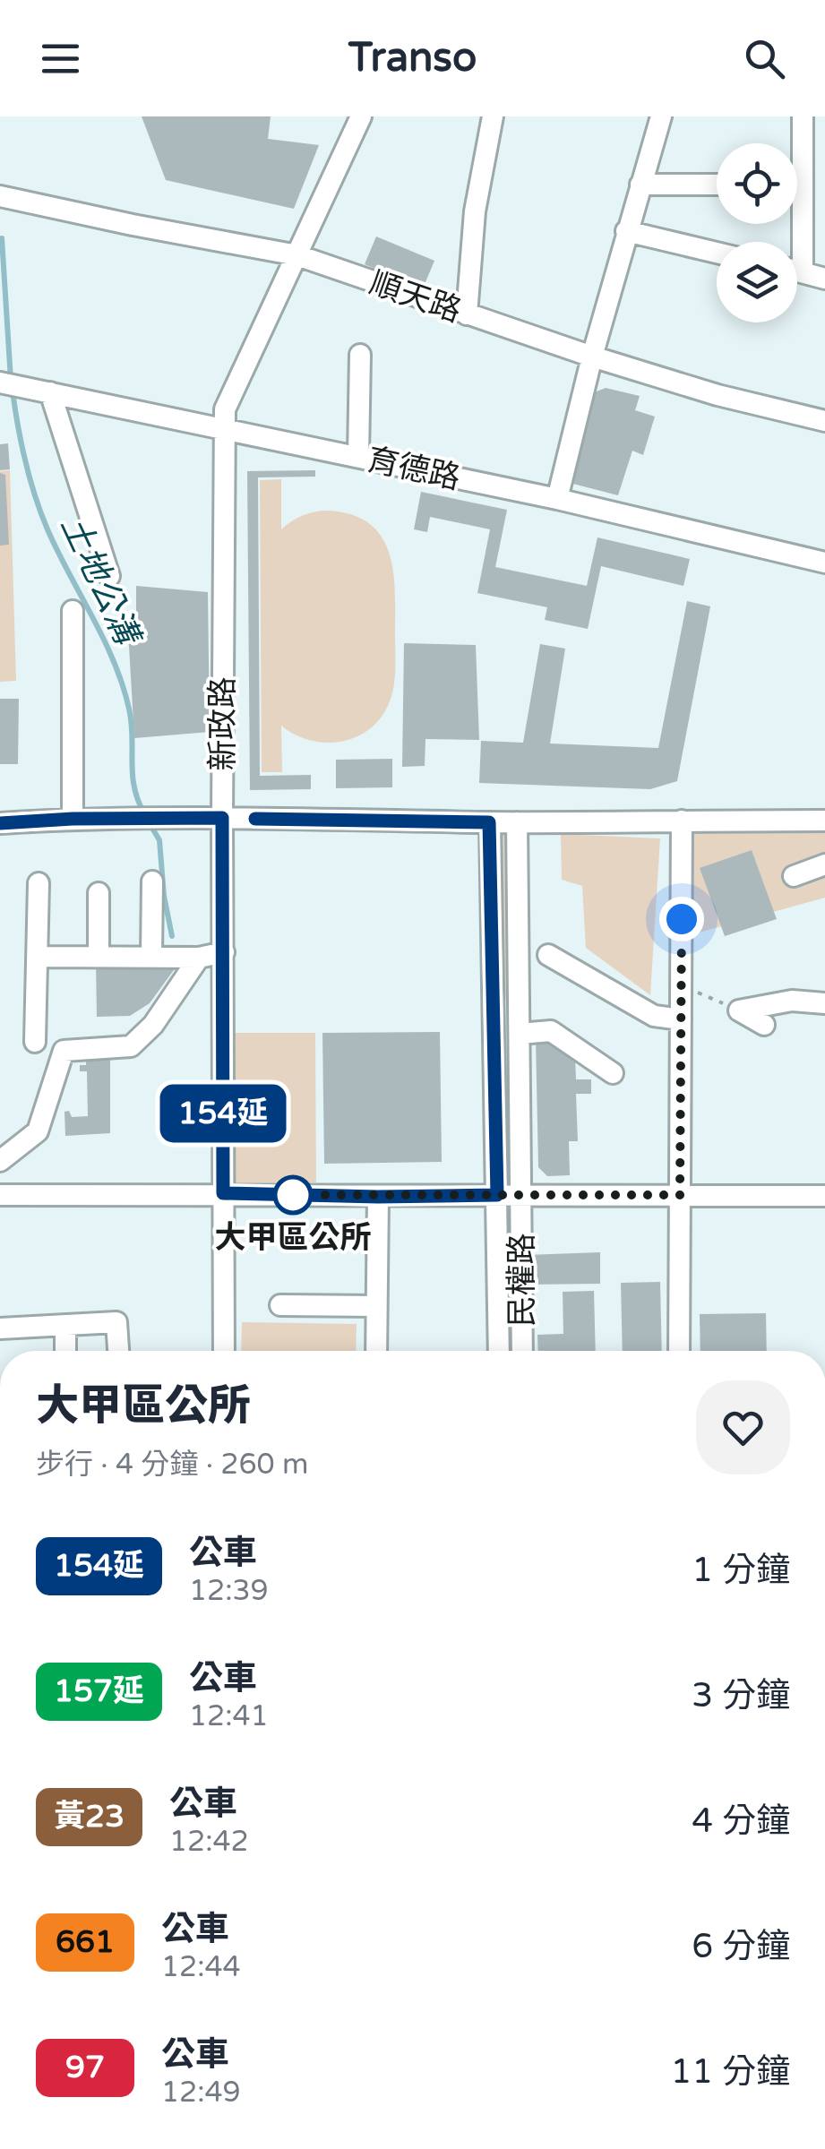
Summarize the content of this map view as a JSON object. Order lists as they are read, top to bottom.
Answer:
{
  "streets": {
    "street": [
      "順天路",
      "育德路",
      "新政路",
      "民權路"
    ]
  },
  "crossings": [
    ["順天路", "新政路"],
    ["育德路", "新政路"]
  ],
  "water": ["土地公溝"],
  "places": ["大甲區公所"],
  "lines": ["bus line 154延"],
  "page": {
    "header": "Transo",
    "on_map": "154延",
    "heading": ["大甲區公所", "步行 · 4 分鐘 · 260 m"],
    "list": [
      {
        "mark": "154延",
        "name": "公車",
        "note": "12:39",
        "value": "1 分鐘"
      },
      {
        "mark": "157延",
        "name": "公車",
        "note": "12:41",
        "value": "3 分鐘"
      },
      {
        "mark": "黃23",
        "name": "公車",
        "note": "12:42",
        "value": "4 分鐘"
      },
      {
        "mark": "661",
        "name": "公車",
        "note": "12:44",
        "value": "6 分鐘"
      },
      {
        "mark": "97",
        "name": "公車",
        "note": "12:49",
        "value": "11 分鐘"
      }
    ]
  }
}
